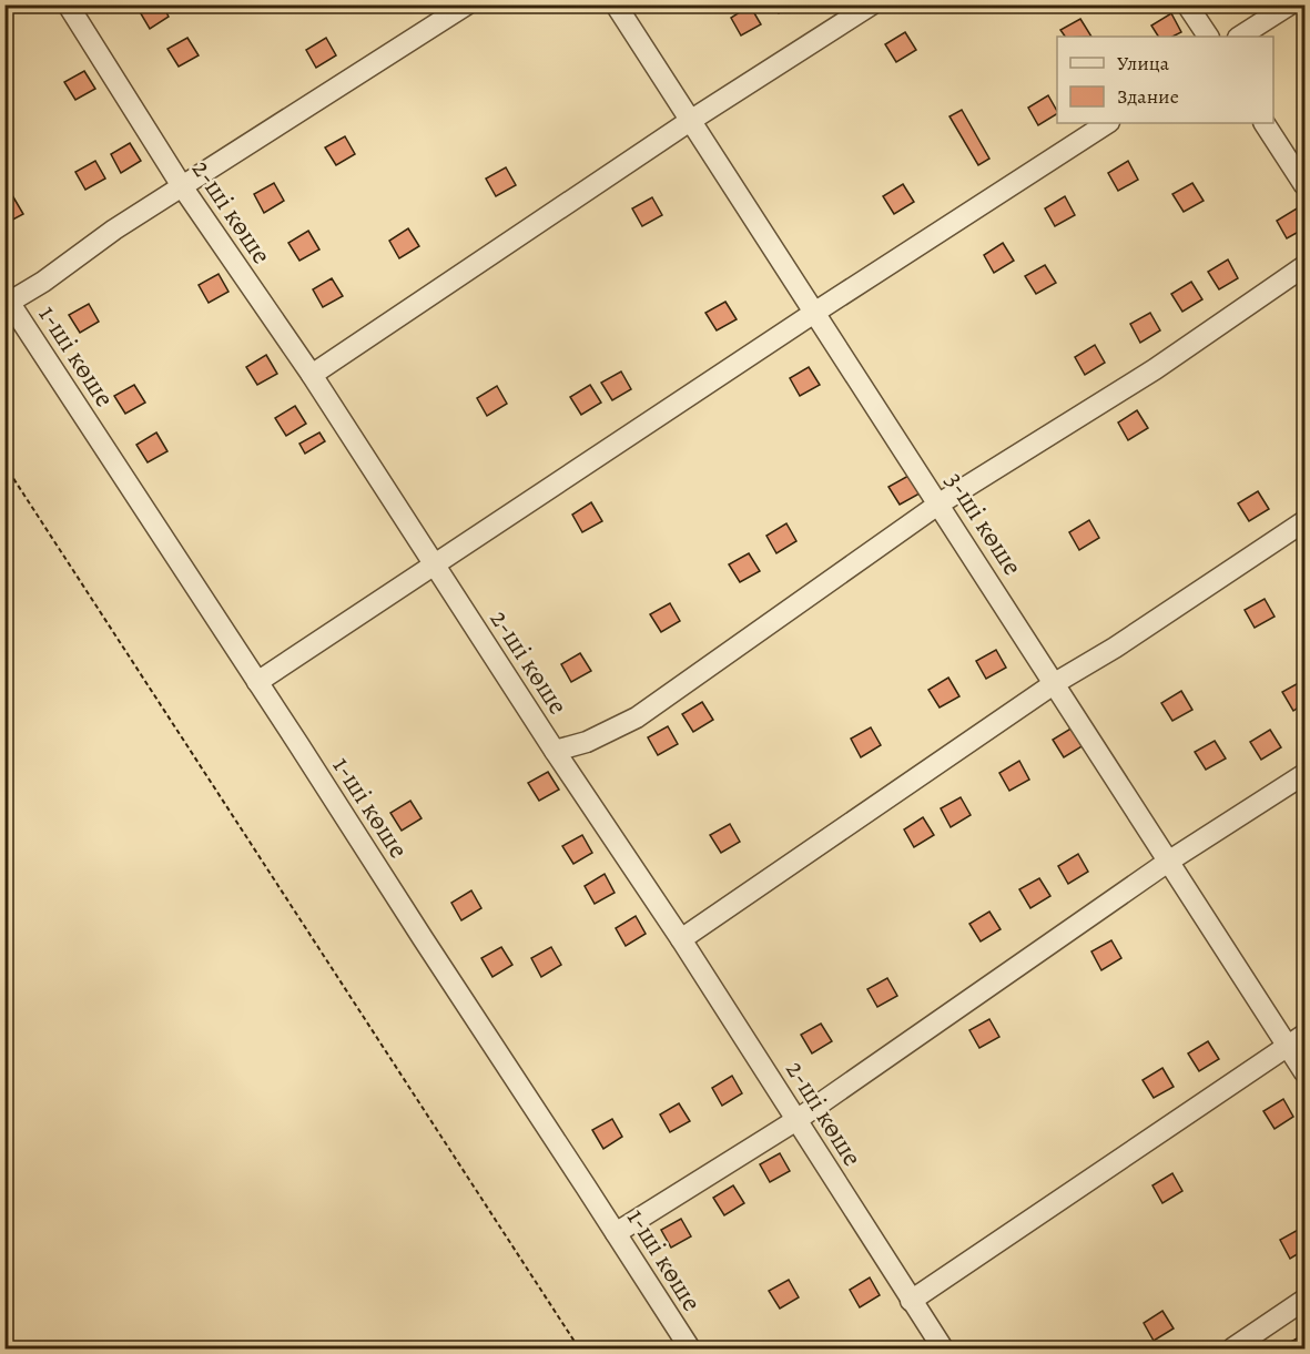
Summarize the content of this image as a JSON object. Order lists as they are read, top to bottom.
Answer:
{
  "streets": {
    "lane": ["2-ші көше", "1-ші көше", "3-ші көше"]
  },
  "legend": ["Улица", "Здание"]
}
